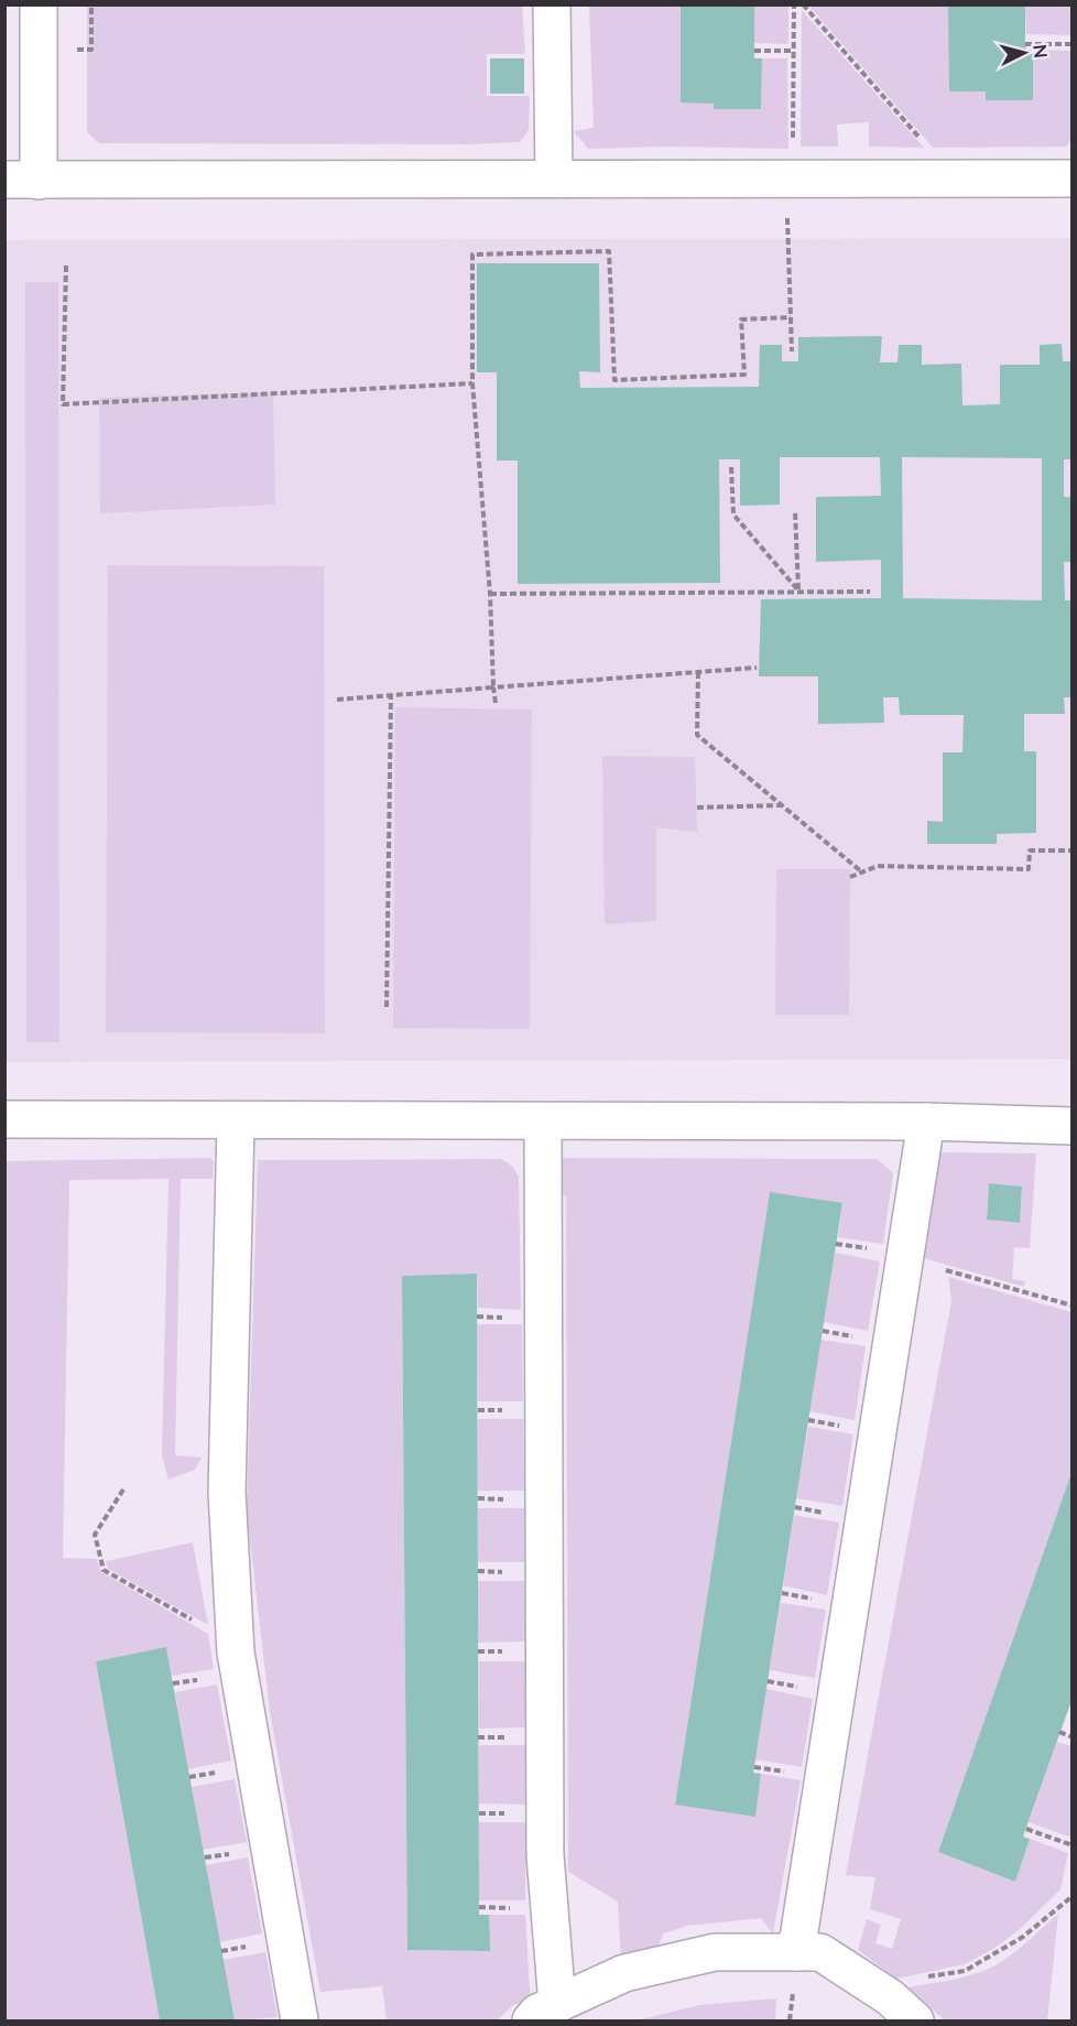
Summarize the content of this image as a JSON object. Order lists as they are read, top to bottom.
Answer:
{
  "north": "right"
}
